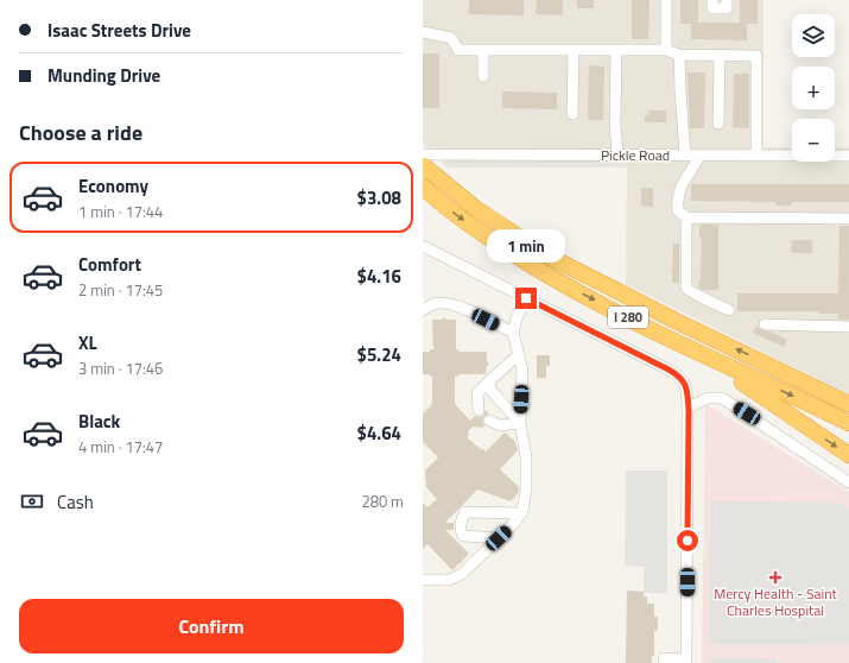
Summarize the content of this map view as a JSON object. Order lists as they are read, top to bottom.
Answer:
{
  "streets": {
    "highway": ["I 280"],
    "street": ["Pickle Road"]
  },
  "places": {
    "health": ["Mercy Health - Saint Charles Hospital"]
  },
  "page": {
    "banner": ["Isaac Streets Drive", "Munding Drive"],
    "map_buttons": ["+", "−"],
    "heading": "Choose a ride",
    "list": [
      {
        "name": "Economy",
        "note": "1 min · 17:44",
        "value": "$3.08"
      },
      {
        "name": "Comfort",
        "note": "2 min · 17:45",
        "value": "$4.16"
      },
      {
        "name": "XL",
        "note": "3 min · 17:46",
        "value": "$5.24"
      },
      {
        "name": "Black",
        "note": "4 min · 17:47",
        "value": "$4.64"
      }
    ],
    "bubble": "1 min",
    "pay": ["Cash", "280 m"],
    "buttons": "Confirm"
  }
}
